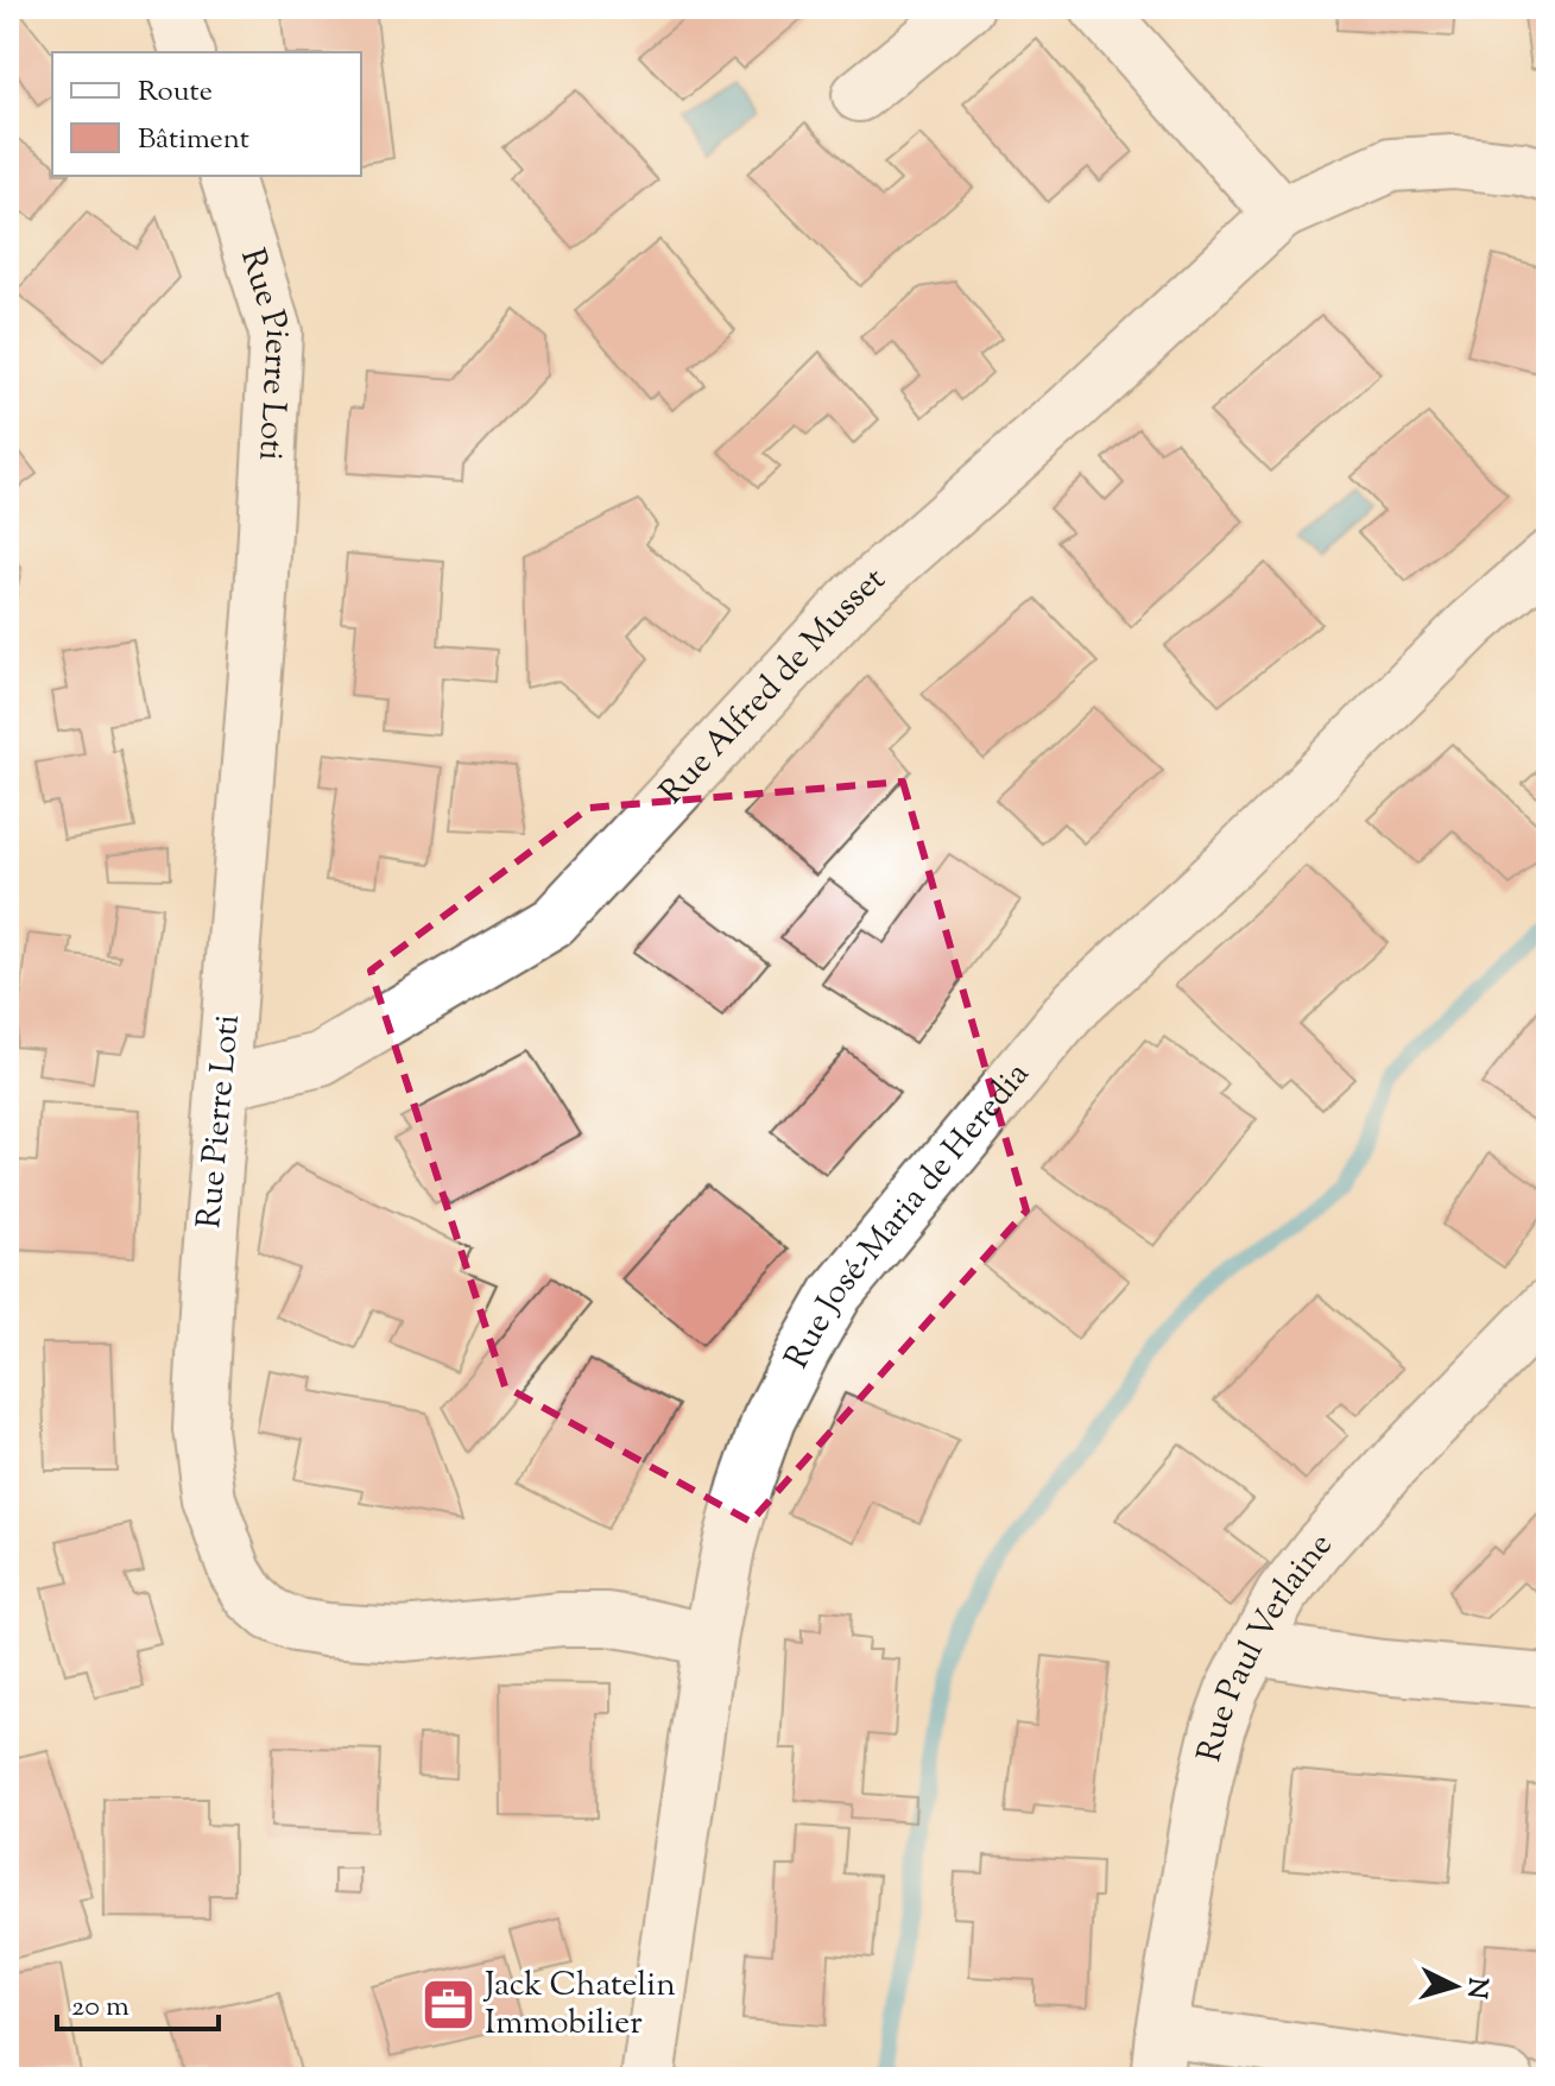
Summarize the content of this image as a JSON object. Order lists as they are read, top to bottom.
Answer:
{
  "streets": {
    "street": [
      "Rue Pierre Loti",
      "Rue Alfred de Musset",
      "Rue José-Maria de Heredia",
      "Rue Paul Verlaine"
    ]
  },
  "crossings": [
    ["Rue Pierre Loti", "Rue Alfred de Musset"],
    ["Rue Pierre Loti", "Rue José-Maria de Heredia"]
  ],
  "places": {
    "office": ["Jack Chatelin Immobilier"]
  },
  "legend": ["Route", "Bâtiment"],
  "scale_bar": "20 m",
  "north": "right"
}
